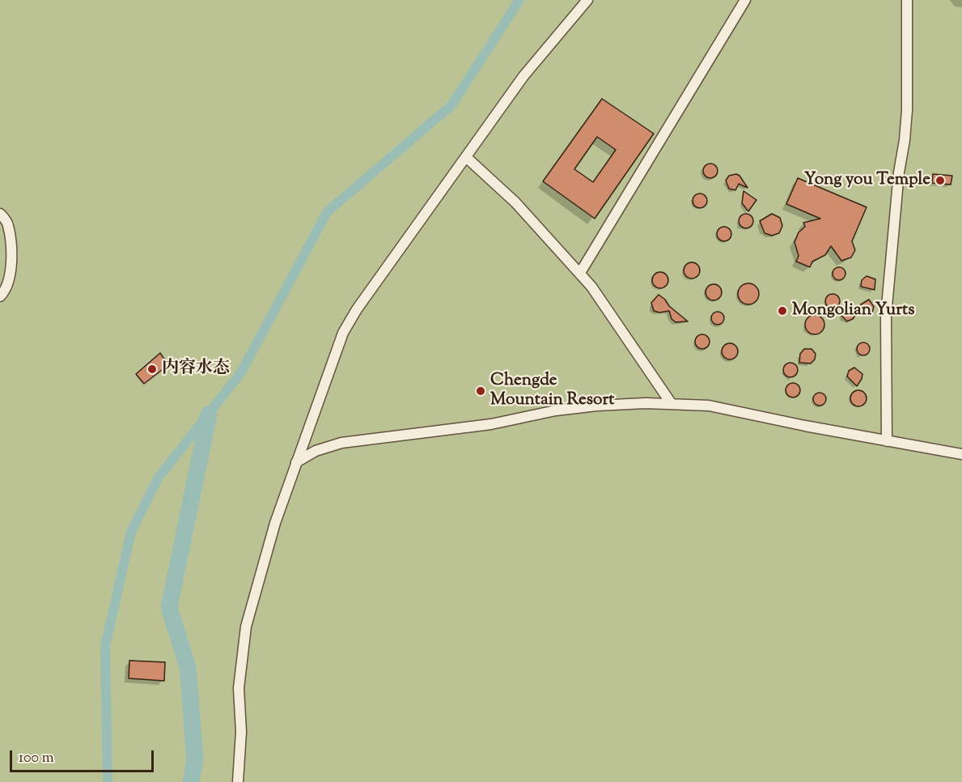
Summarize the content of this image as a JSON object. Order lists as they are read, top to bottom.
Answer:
{
  "places": [
    "Yong you Temple",
    "Mongolian Yurts",
    "内容水态",
    "Chengde Mountain Resort"
  ],
  "scale_bar": "100 m"
}
